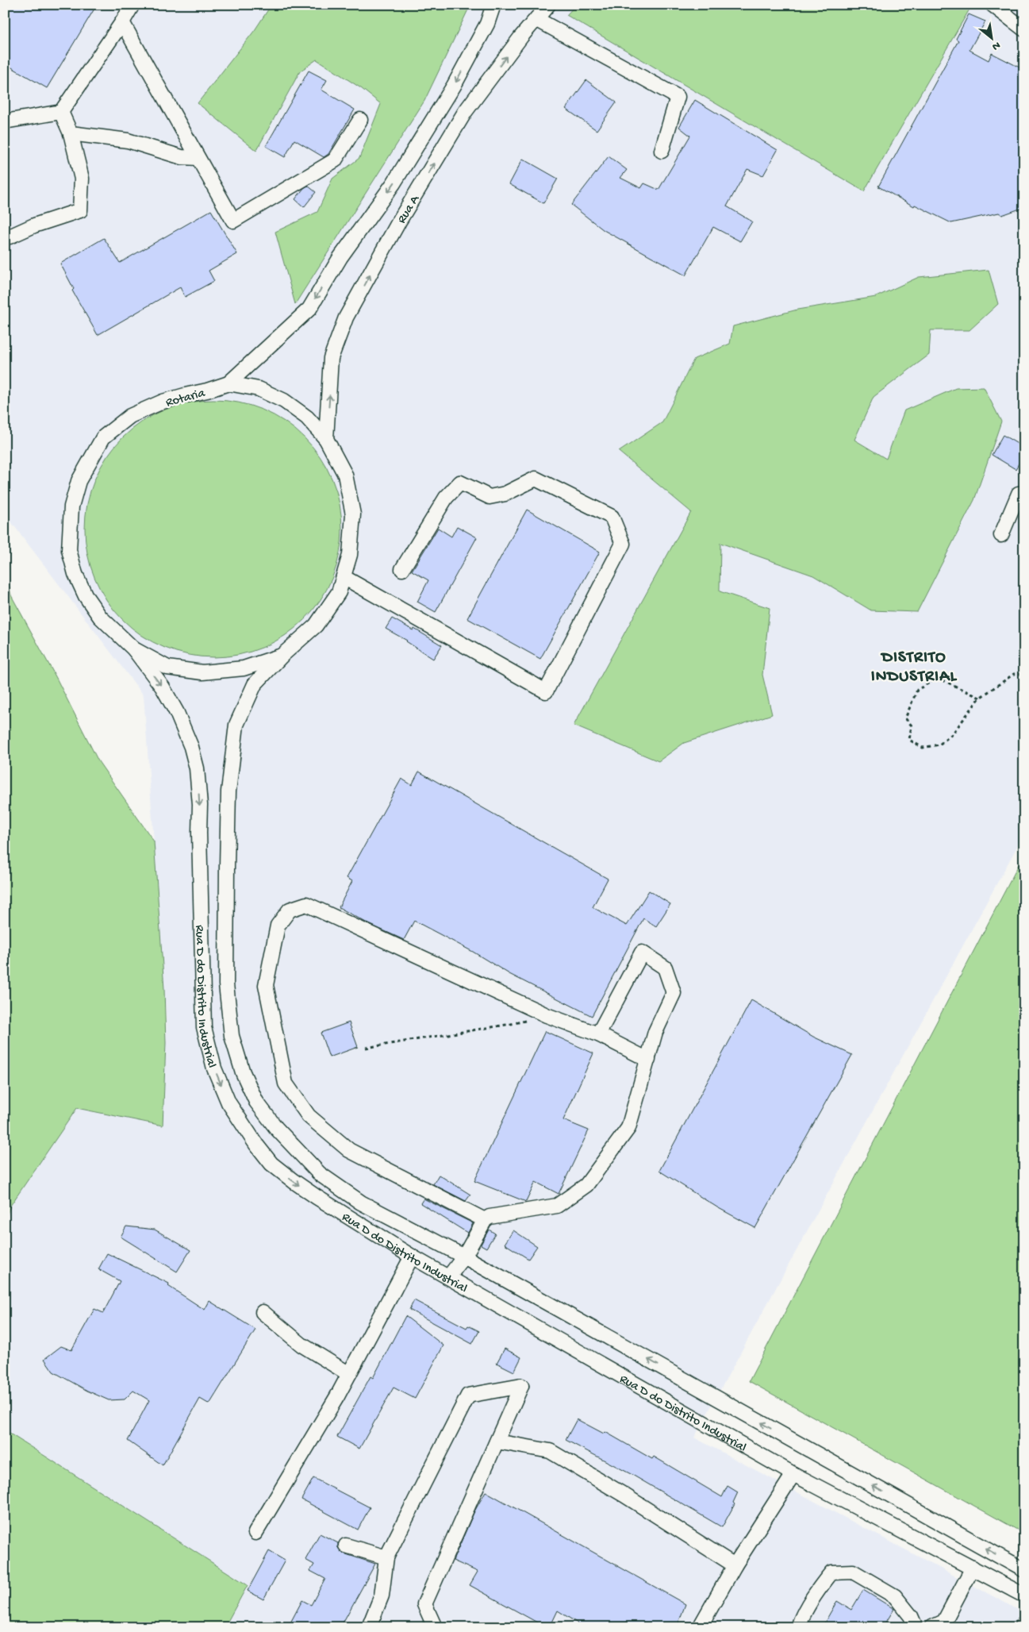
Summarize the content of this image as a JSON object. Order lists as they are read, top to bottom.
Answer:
{
  "streets": {
    "street": ["Rua A", "Rotaria", "Rua D do Distrito Industrial"]
  },
  "crossings": [
    ["Rua A", "Rotaria"],
    ["Rotaria", "Rua D do Distrito Industrial"]
  ],
  "districts": ["DISTRITO INDUSTRIAL"],
  "north": "bottom right"
}
